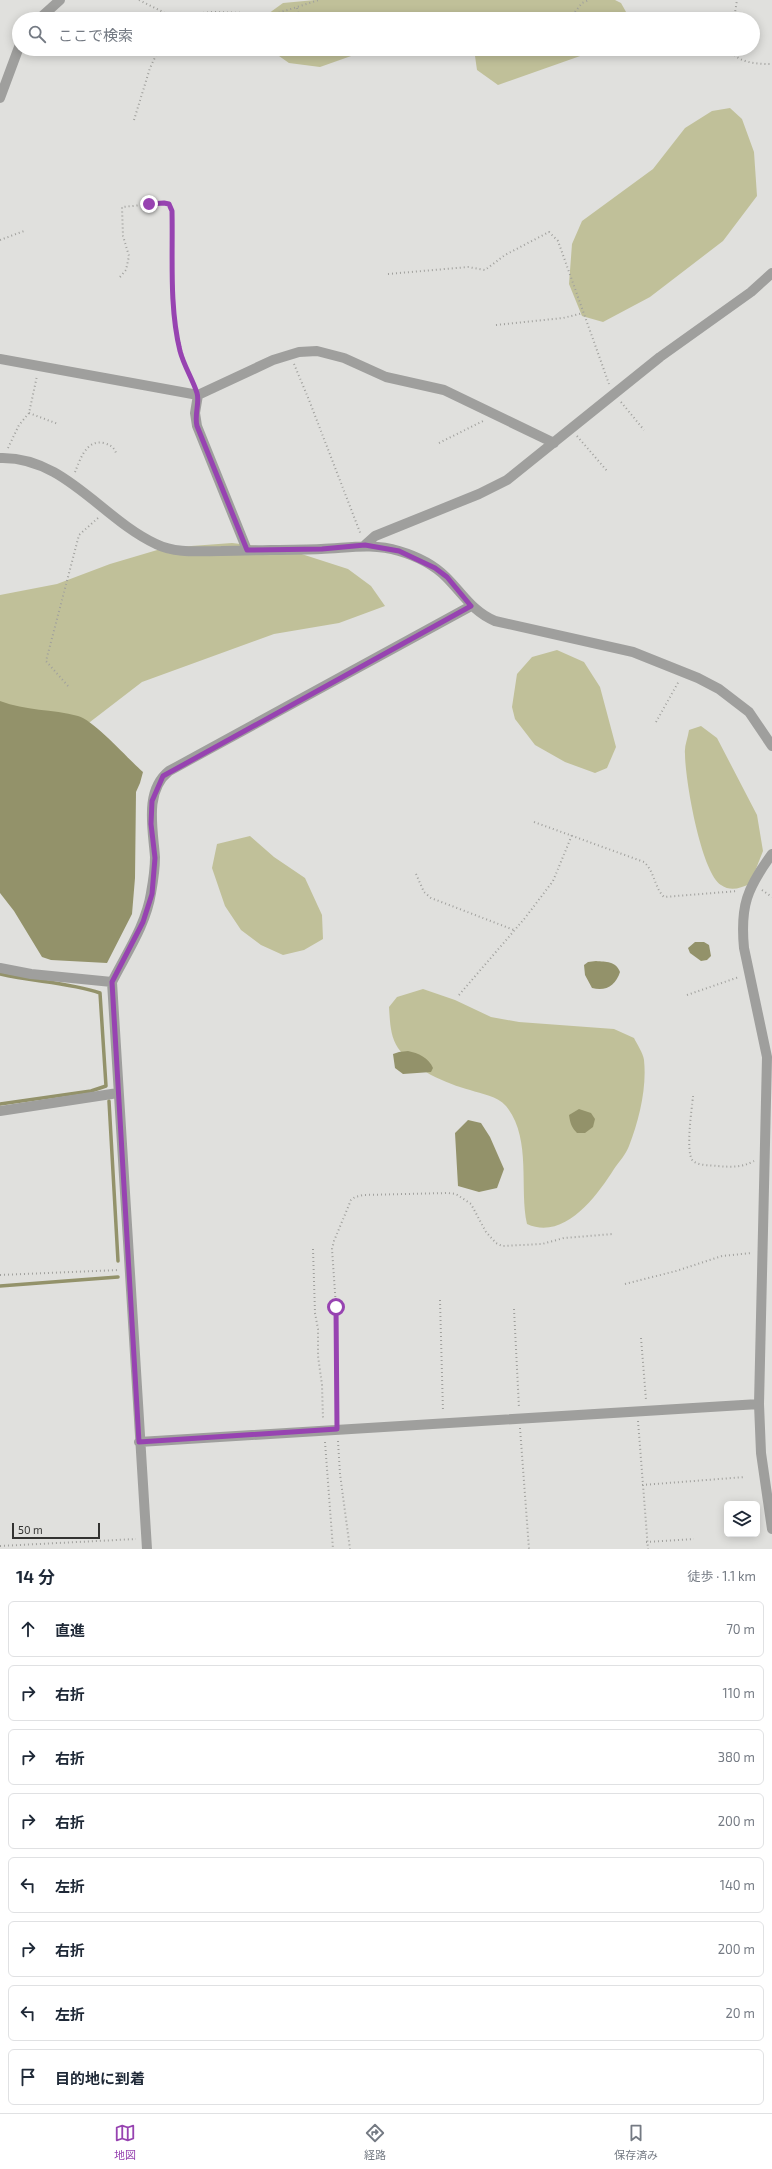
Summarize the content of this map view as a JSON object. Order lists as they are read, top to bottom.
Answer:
{
  "scale_bar": "50 m",
  "page": {
    "search": "ここで検索",
    "scale": "50 m",
    "heading": ["14 分", "徒歩 · 1.1 km"],
    "list": [
      ["直進", "70 m"],
      ["右折", "110 m"],
      ["右折", "380 m"],
      ["右折", "200 m"],
      ["左折", "140 m"],
      ["右折", "200 m"],
      ["左折", "20 m"],
      "目的地に到着"
    ],
    "nav": ["地図", "経路", "保存済み"]
  }
}
